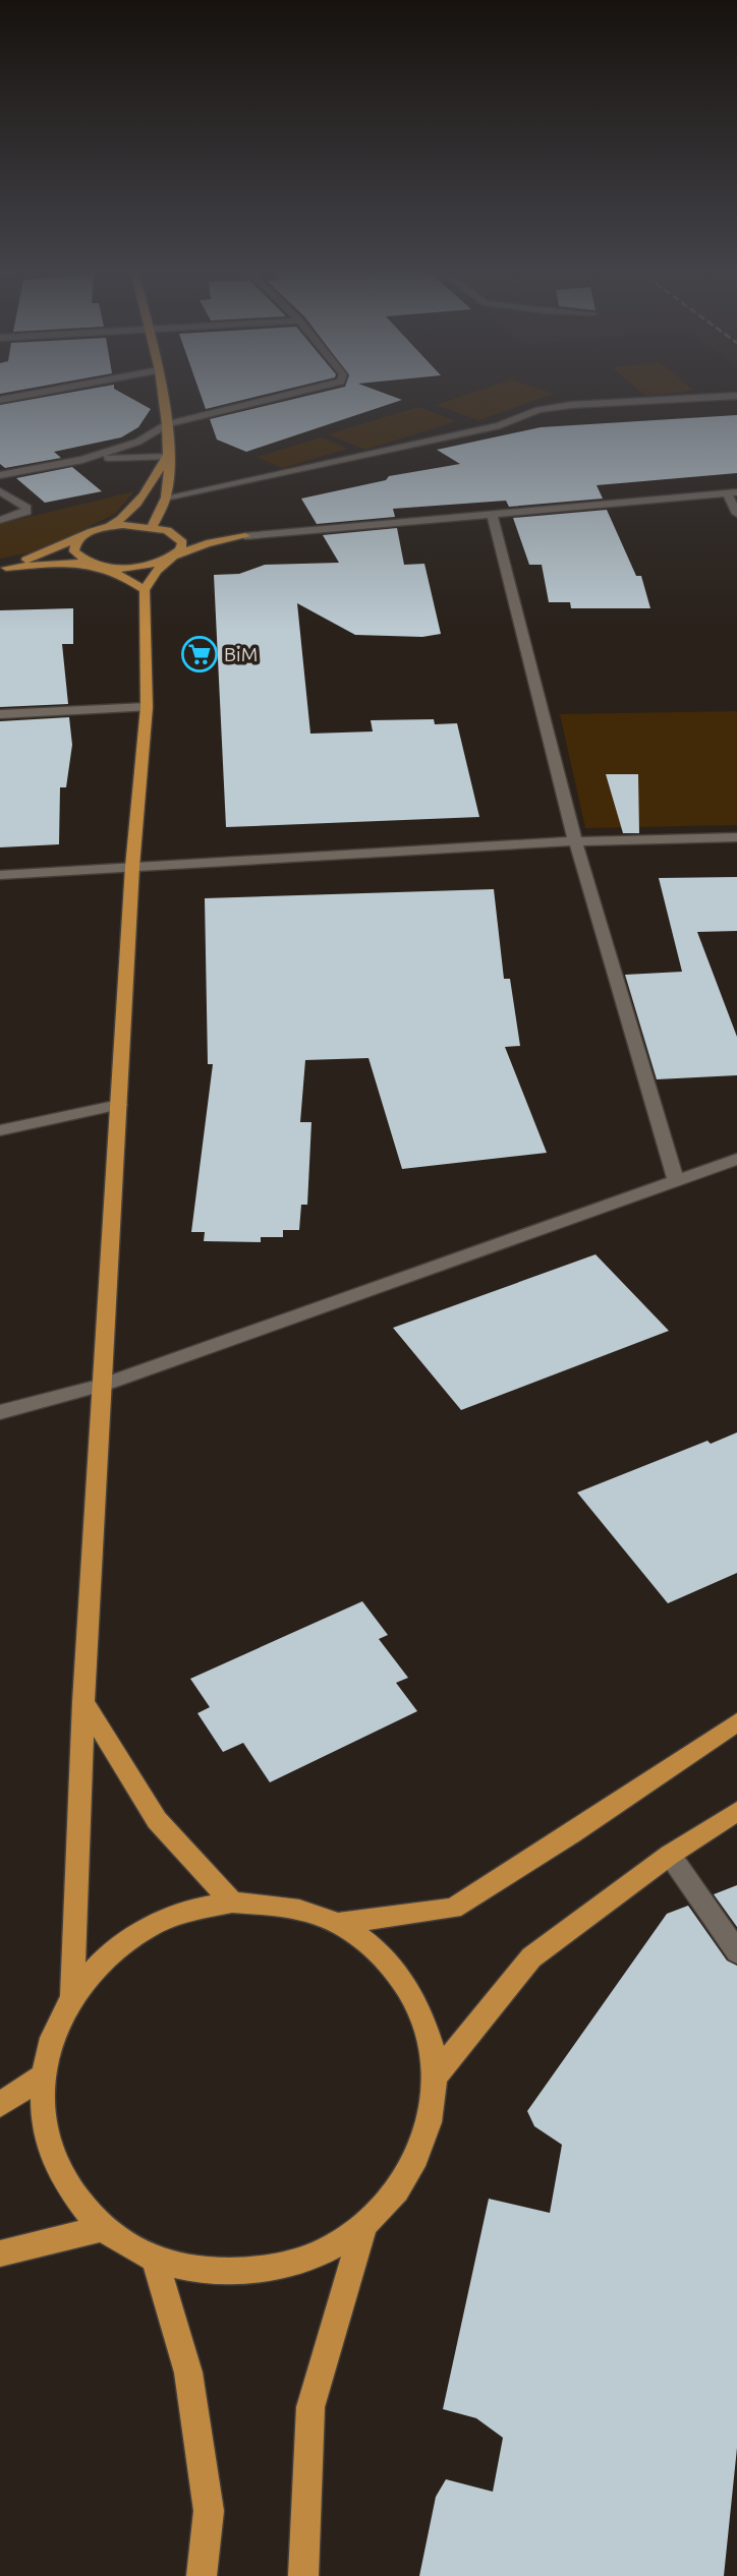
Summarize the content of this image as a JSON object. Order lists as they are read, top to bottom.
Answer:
{
  "places": {
    "supermarket": ["BiM"]
  }
}
